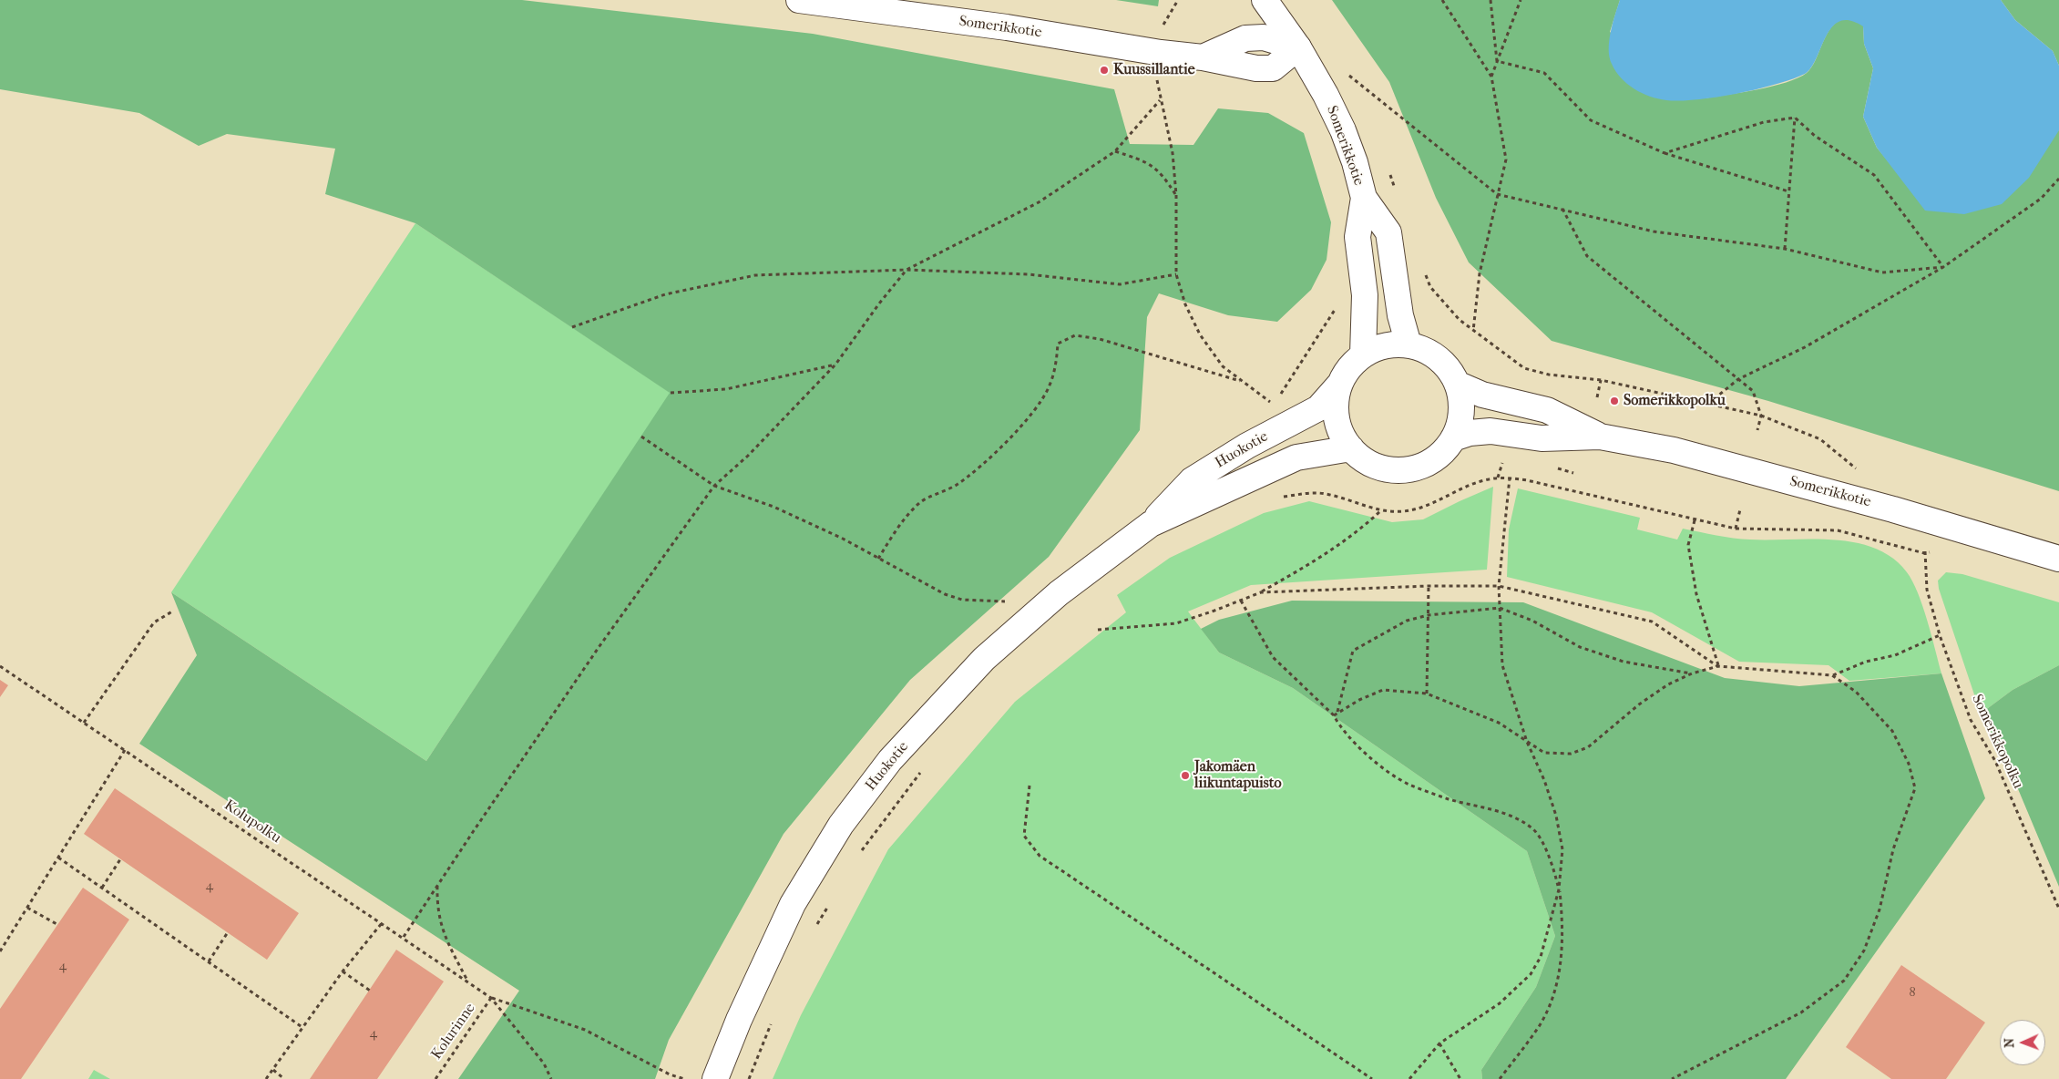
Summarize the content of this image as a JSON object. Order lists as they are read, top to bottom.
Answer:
{
  "streets": {
    "main road": ["Somerikkotie", "Huokotie"],
    "path": ["Somerikkopolku", "Kolupolku", "Kolurinne"]
  },
  "crossings": [
    ["Somerikkotie", "Huokotie"],
    ["Kolupolku", "Kolurinne"]
  ],
  "places": ["Kuussillantie", "Somerikkopolku", "Jakomäen liikuntapuisto"],
  "house_numbers": [
    "4",
    "4",
    "8",
    "4"
  ],
  "north": "left"
}
